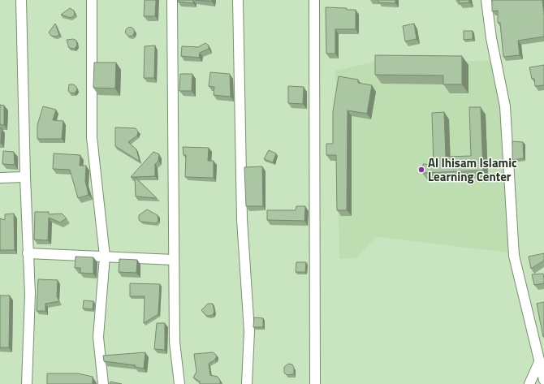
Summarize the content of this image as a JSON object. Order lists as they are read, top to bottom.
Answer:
{
  "places": ["Al Ihisam Islamic Learning Center"]
}
